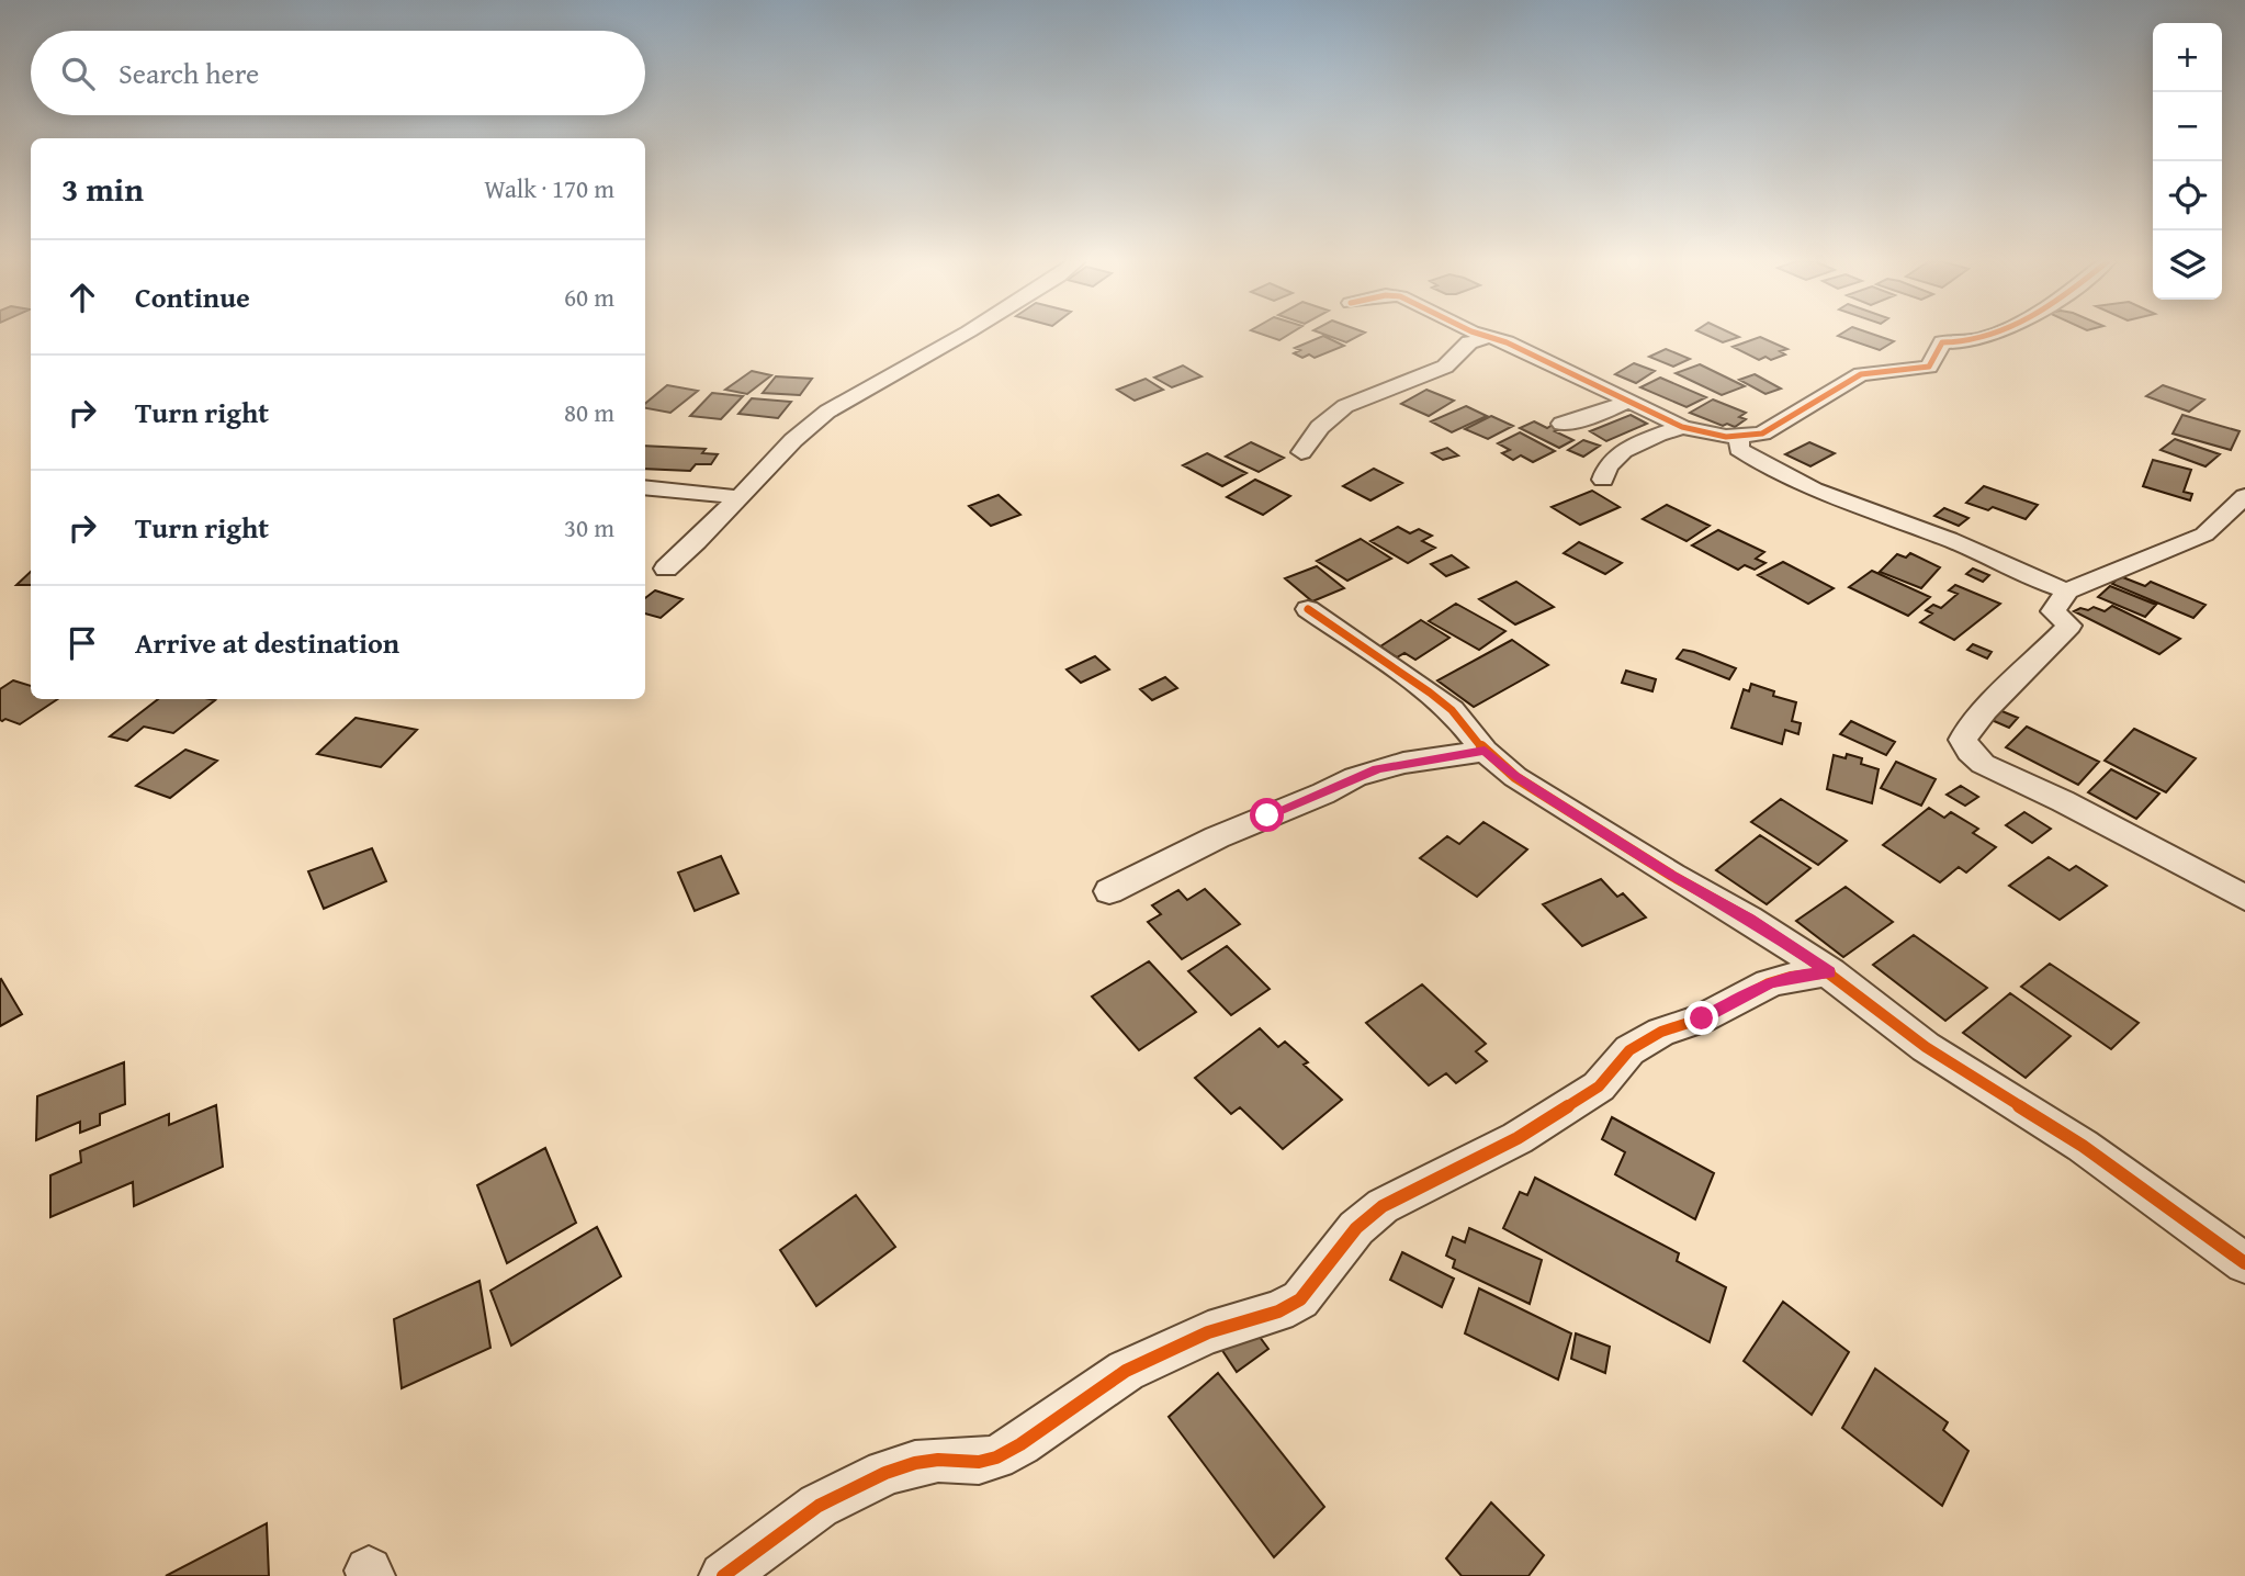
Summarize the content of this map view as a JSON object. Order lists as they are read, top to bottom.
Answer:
{
  "page": {
    "map_buttons": ["+", "−"],
    "search": "Search here",
    "heading": ["3 min", "Walk · 170 m"],
    "list": [
      ["Continue", "60 m"],
      ["Turn right", "80 m"],
      ["Turn right", "30 m"],
      "Arrive at destination"
    ]
  }
}
